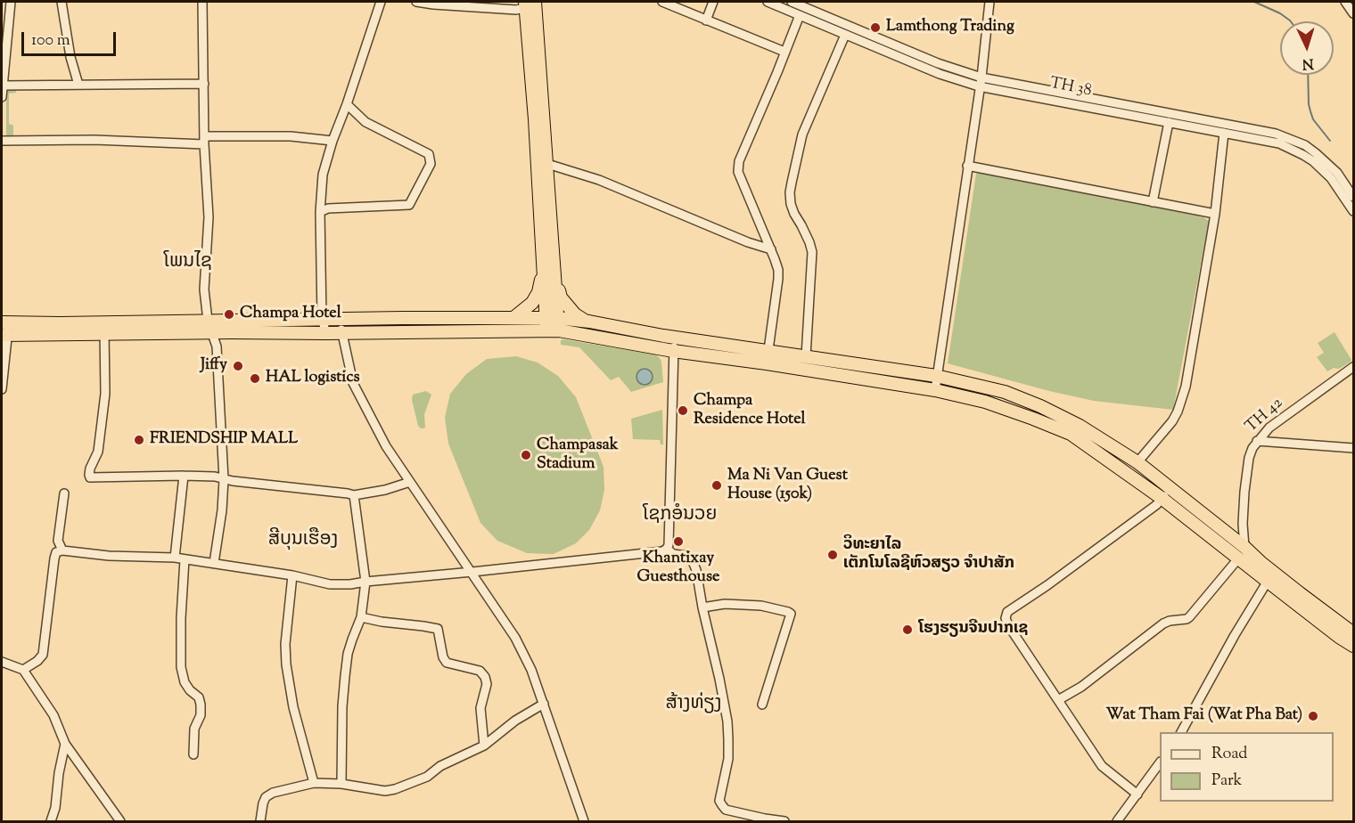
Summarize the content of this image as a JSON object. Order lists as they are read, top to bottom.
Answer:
{
  "streets": {
    "street": ["TH 38", "TH 42"]
  },
  "districts": [
    "ໂພນໄຊ",
    "ໂຊກອໍນວຍ",
    "ສີບຸນເຮືອງ",
    "ສ້າງທ່ຽງ"
  ],
  "places": [
    "Lamthong Trading",
    "Champa Hotel",
    "Jiffy",
    "HAL logistics",
    "Champa Residence Hotel",
    "FRIENDSHIP MALL",
    "Champasak Stadium",
    "Ma Ni Van Guest House (150k)",
    "Khantixay Guesthouse",
    "ວິທະຍາໄລ ເຕັກໂນໂລຊີຫົວສຽວ ຈຳປາສັກ",
    "ໂຮງຮຽນຈີນປາກເຊ",
    "Wat Tham Fai (Wat Pha Bat)"
  ],
  "legend": ["Road", "Park"],
  "scale_bar": "100 m",
  "north": "bottom"
}
